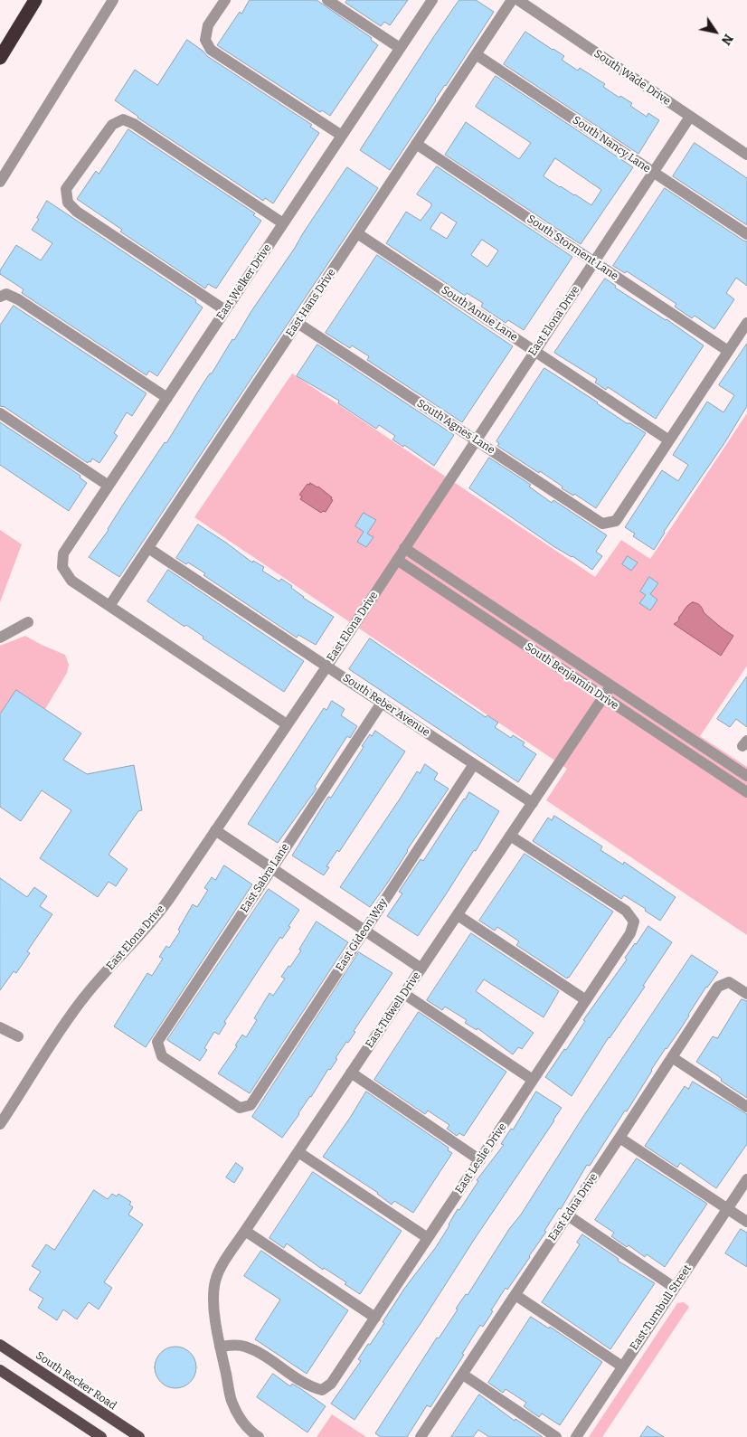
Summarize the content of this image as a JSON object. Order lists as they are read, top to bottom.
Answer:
{
  "streets": {
    "main road": ["South Recker Road"],
    "street": [
      "South Wade Drive",
      "South Nancy Lane",
      "South Storment Lane",
      "East Welker Drive",
      "East Hans Drive",
      "South Annie Lane",
      "East Elona Drive",
      "South Agnes Lane",
      "South Benjamin Drive",
      "South Reber Avenue",
      "East Sabra Lane",
      "East Gideon Way",
      "East Tidwell Drive",
      "East Leslie Drive",
      "East Edna Drive",
      "East Turnbull Street"
    ]
  },
  "crossings": [
    ["South Wade Drive", "East Elona Drive"],
    ["South Nancy Lane", "East Hans Drive"],
    ["South Nancy Lane", "East Elona Drive"],
    ["South Storment Lane", "East Hans Drive"],
    ["South Storment Lane", "East Elona Drive"],
    ["East Welker Drive", "East Hans Drive"],
    ["East Hans Drive", "South Annie Lane"],
    ["East Hans Drive", "South Agnes Lane"],
    ["East Hans Drive", "South Reber Avenue"],
    ["South Annie Lane", "East Elona Drive"],
    ["South Annie Lane", "South Agnes Lane"],
    ["East Elona Drive", "South Agnes Lane"],
    ["East Elona Drive", "South Benjamin Drive"],
    ["East Elona Drive", "South Reber Avenue"],
    ["South Benjamin Drive", "East Tidwell Drive"],
    ["South Reber Avenue", "East Sabra Lane"],
    ["South Reber Avenue", "East Gideon Way"],
    ["South Reber Avenue", "East Tidwell Drive"],
    ["East Sabra Lane", "East Gideon Way"],
    ["East Tidwell Drive", "East Leslie Drive"]
  ],
  "north": "bottom right"
}
